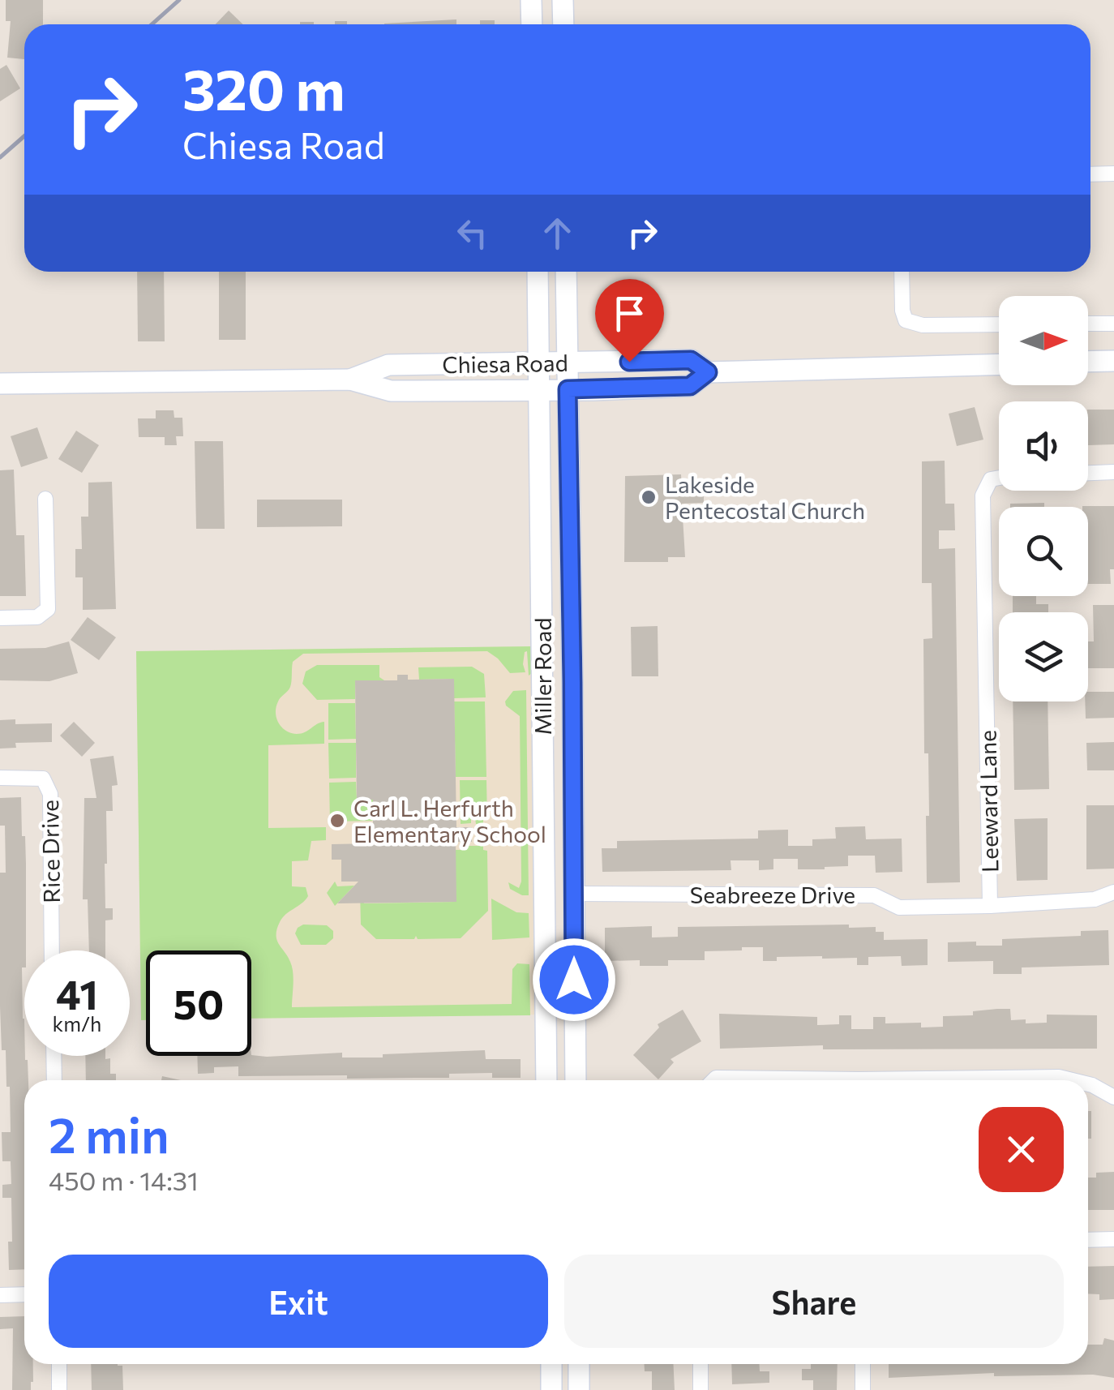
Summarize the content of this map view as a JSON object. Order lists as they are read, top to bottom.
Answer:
{
  "streets": {
    "main road": ["Chiesa Road", "Miller Road"],
    "street": ["Leeward Lane", "Rice Drive", "Seabreeze Drive"]
  },
  "crossings": [
    ["Chiesa Road", "Miller Road"],
    ["Miller Road", "Seabreeze Drive"],
    ["Leeward Lane", "Seabreeze Drive"]
  ],
  "places": ["Lakeside Pentecostal Church", "Carl L. Herfurth Elementary School"],
  "north": "right",
  "page": {
    "turn": ["320 m", "Chiesa Road"],
    "speed": "41 km/h",
    "limit": "50",
    "heading": ["2 min", "450 m · 14:31"],
    "buttons": ["Exit", "Share"]
  }
}
